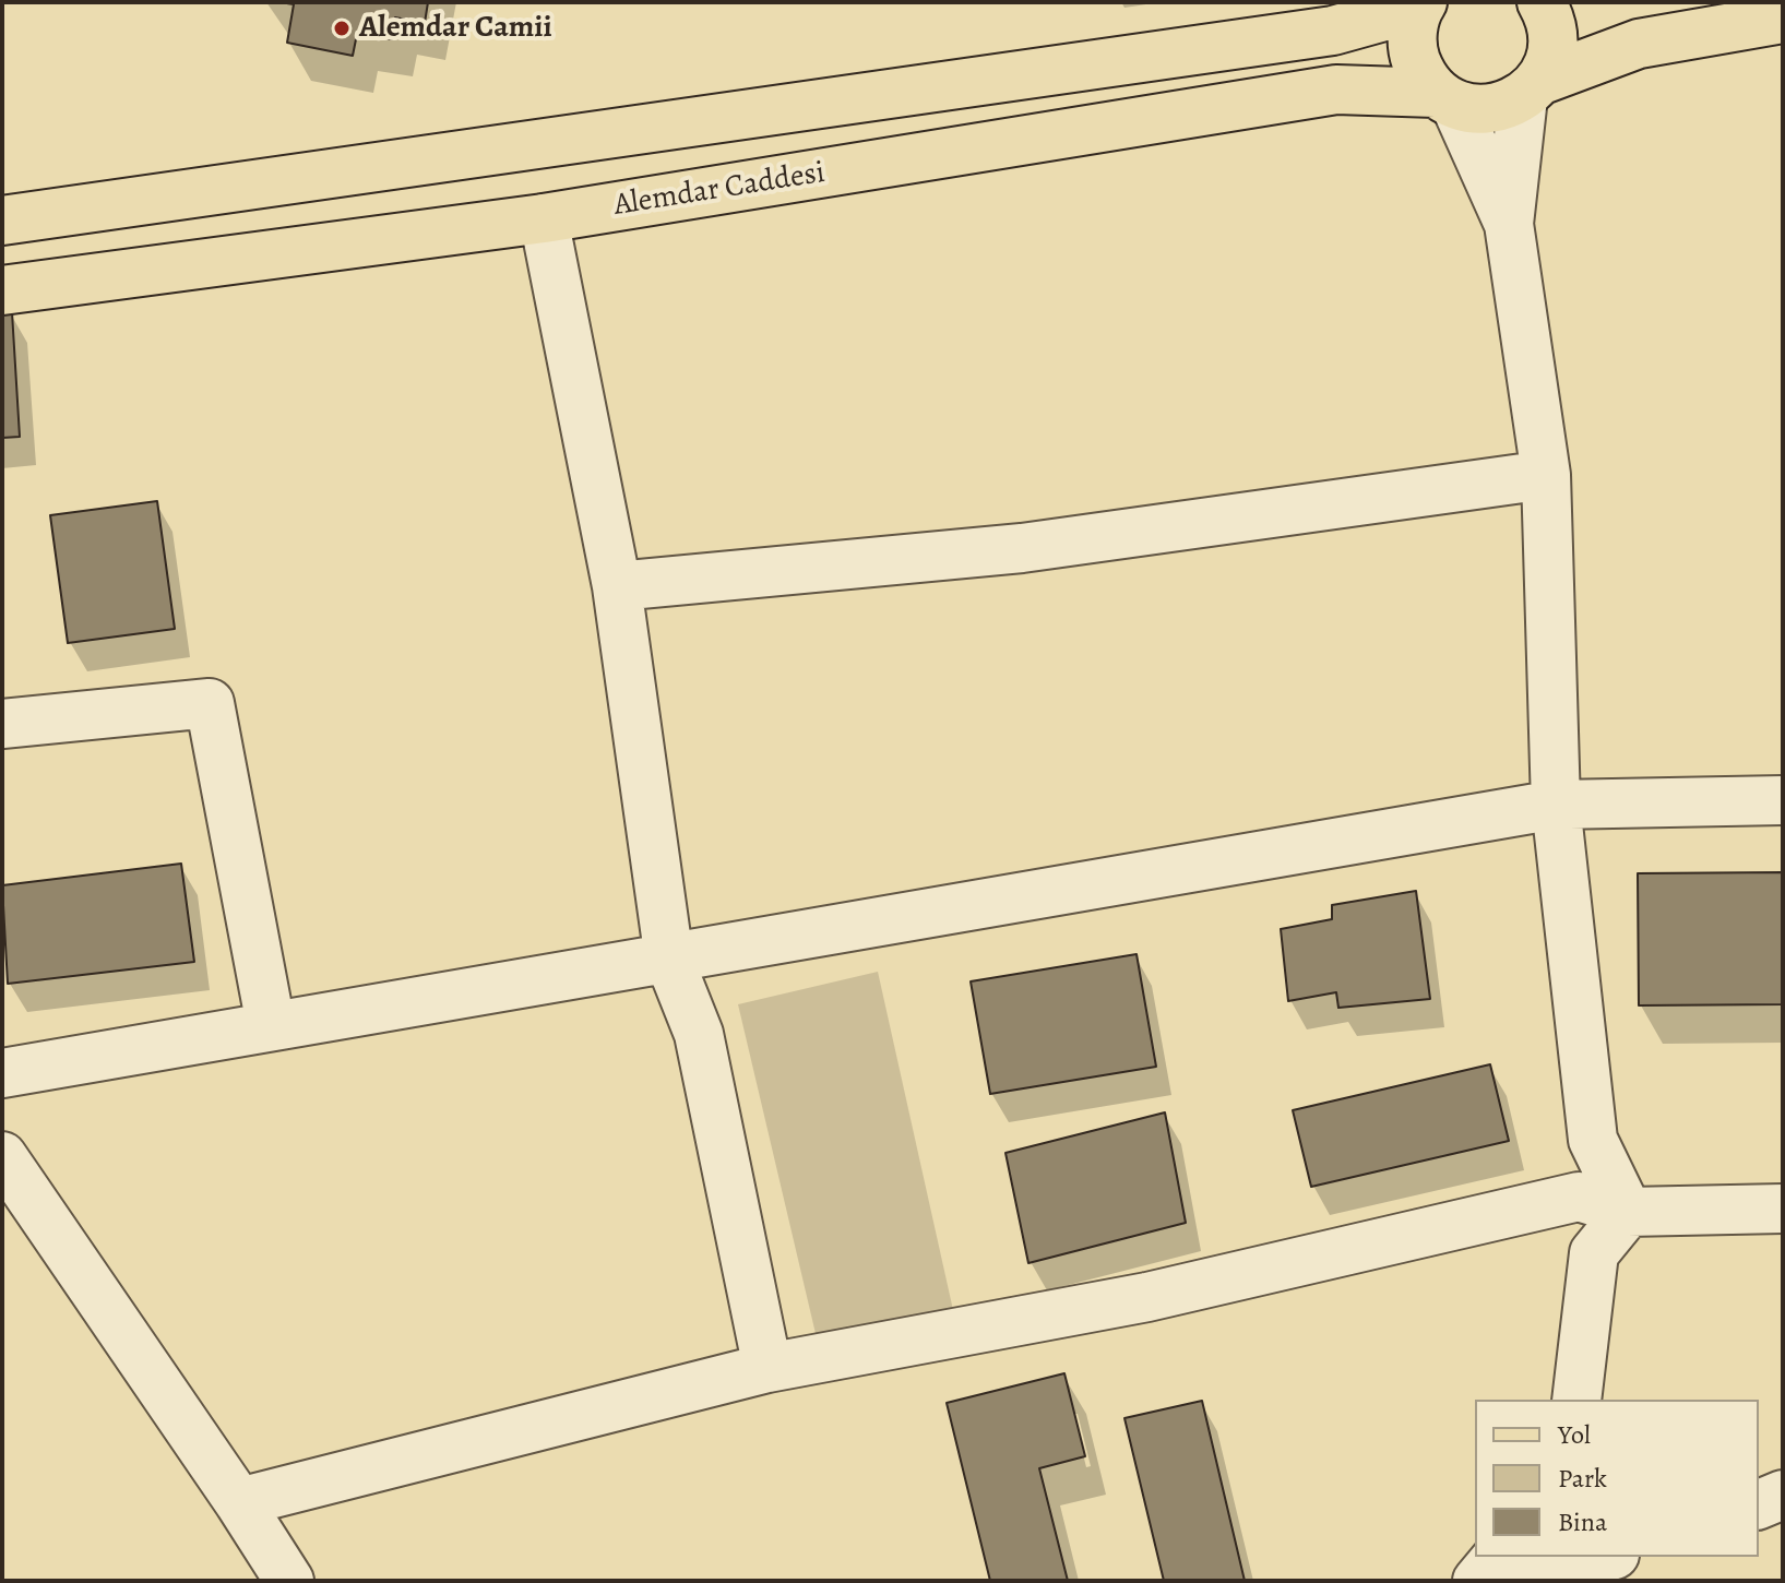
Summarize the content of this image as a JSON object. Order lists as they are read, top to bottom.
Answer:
{
  "streets": {
    "main road": ["Alemdar Caddesi"]
  },
  "places": ["Alemdar Camii"],
  "legend": ["Yol", "Park", "Bina"]
}
